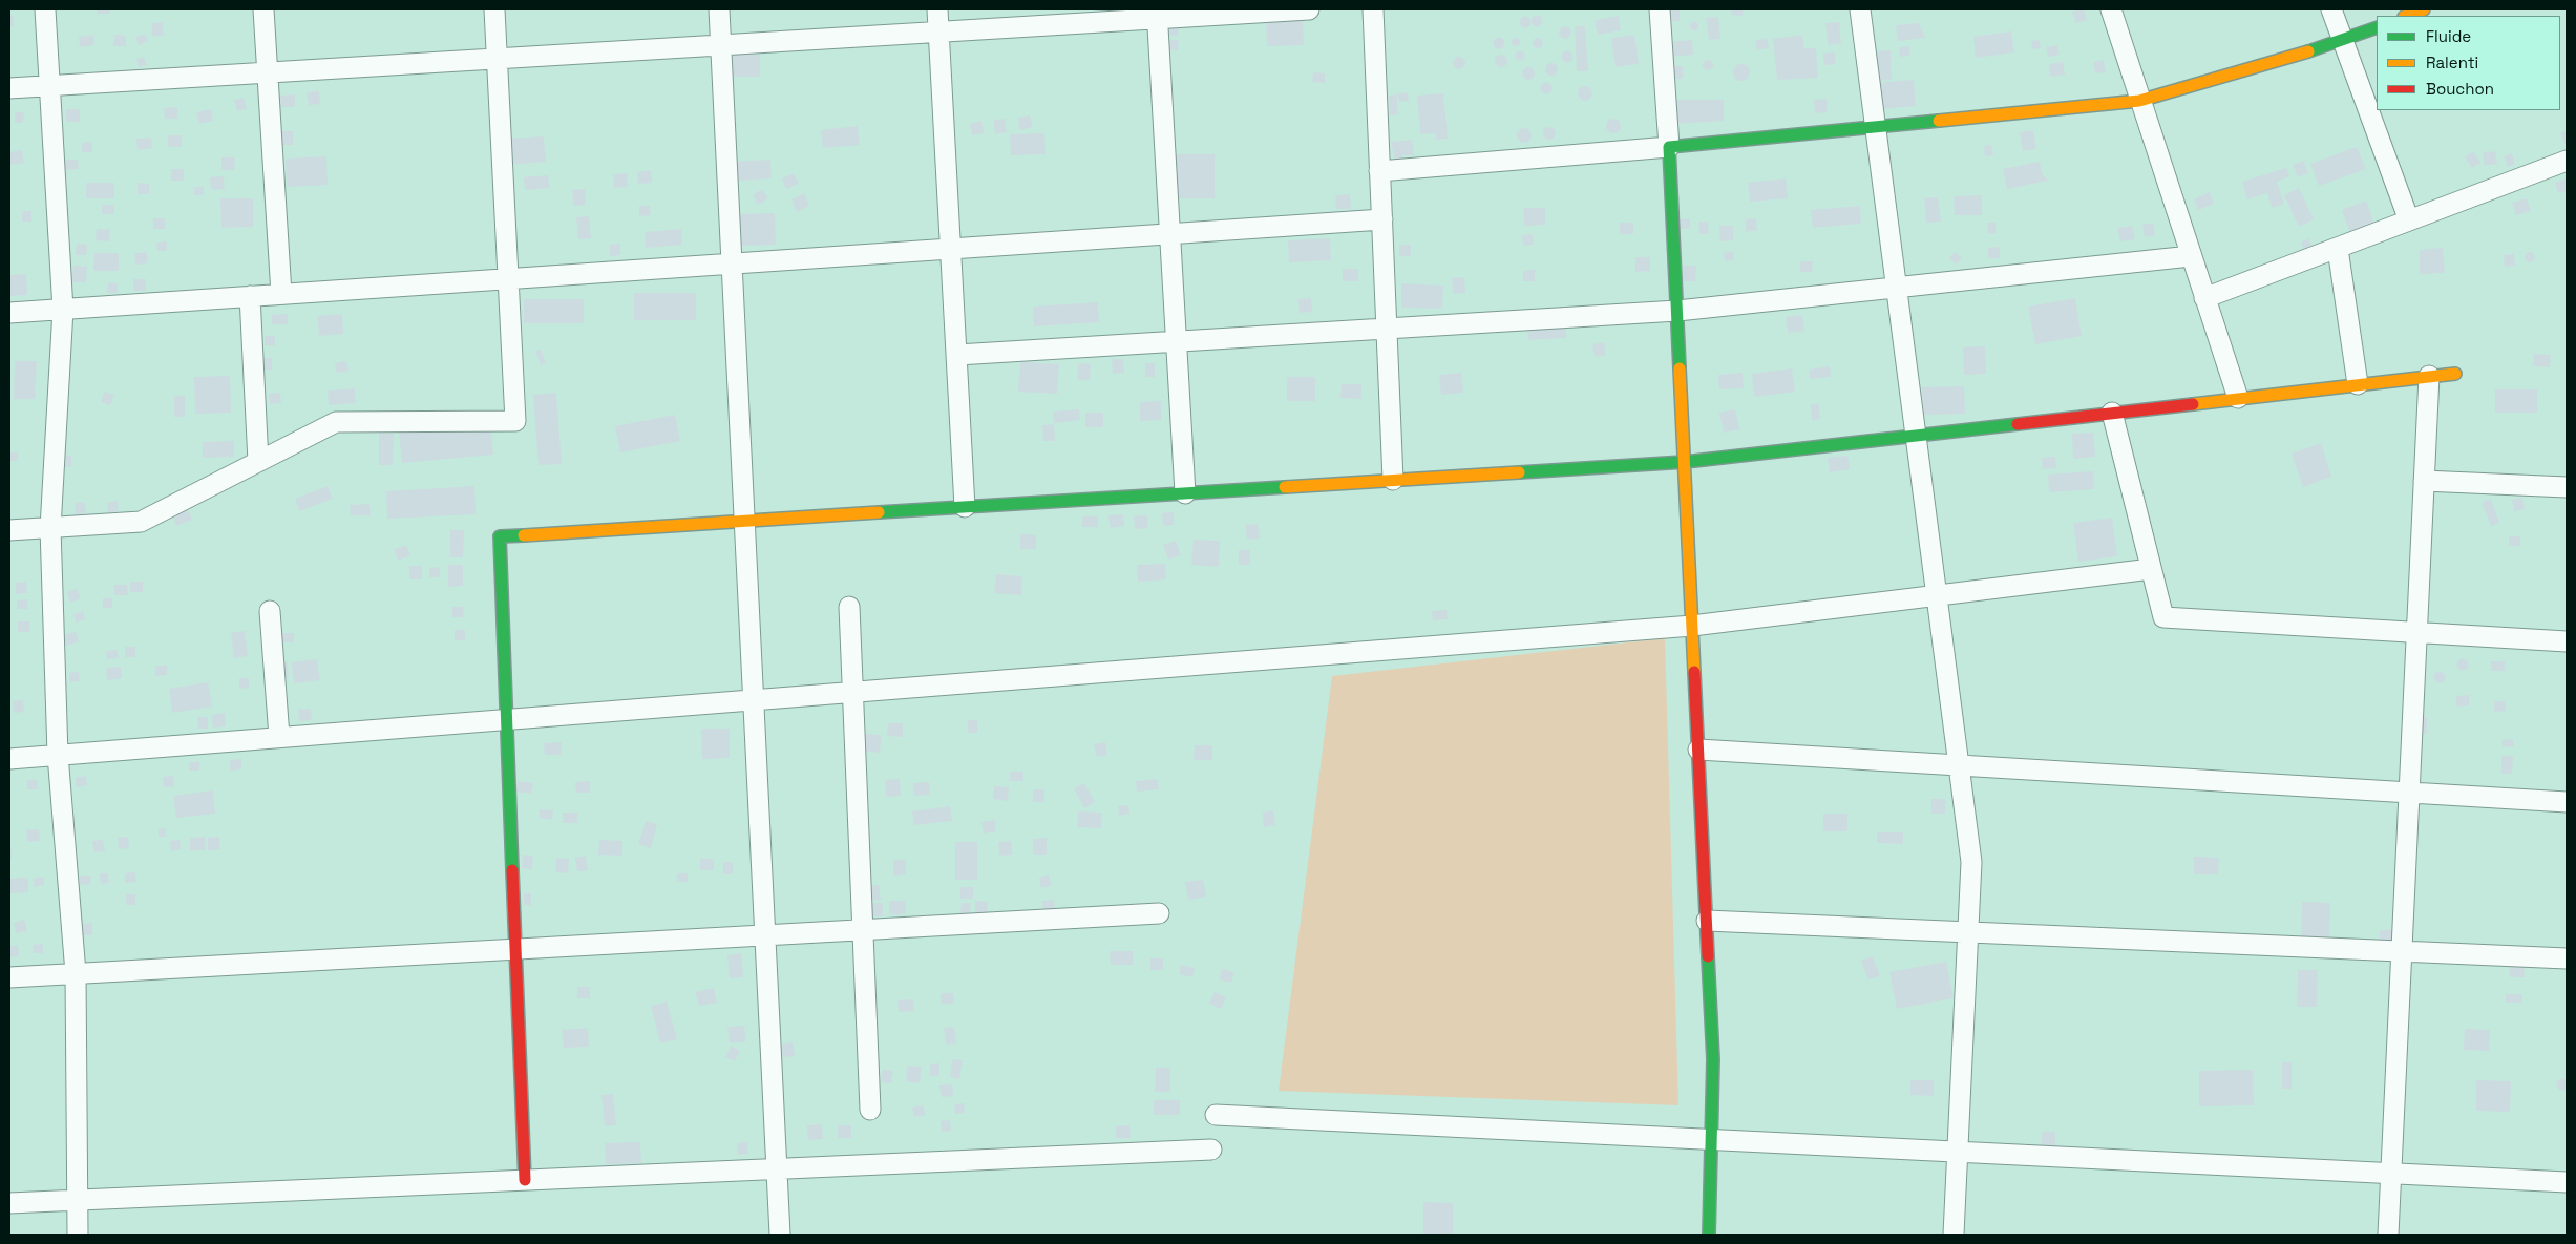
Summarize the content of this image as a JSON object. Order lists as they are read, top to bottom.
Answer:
{
  "legend": ["Fluide", "Ralenti", "Bouchon"]
}
